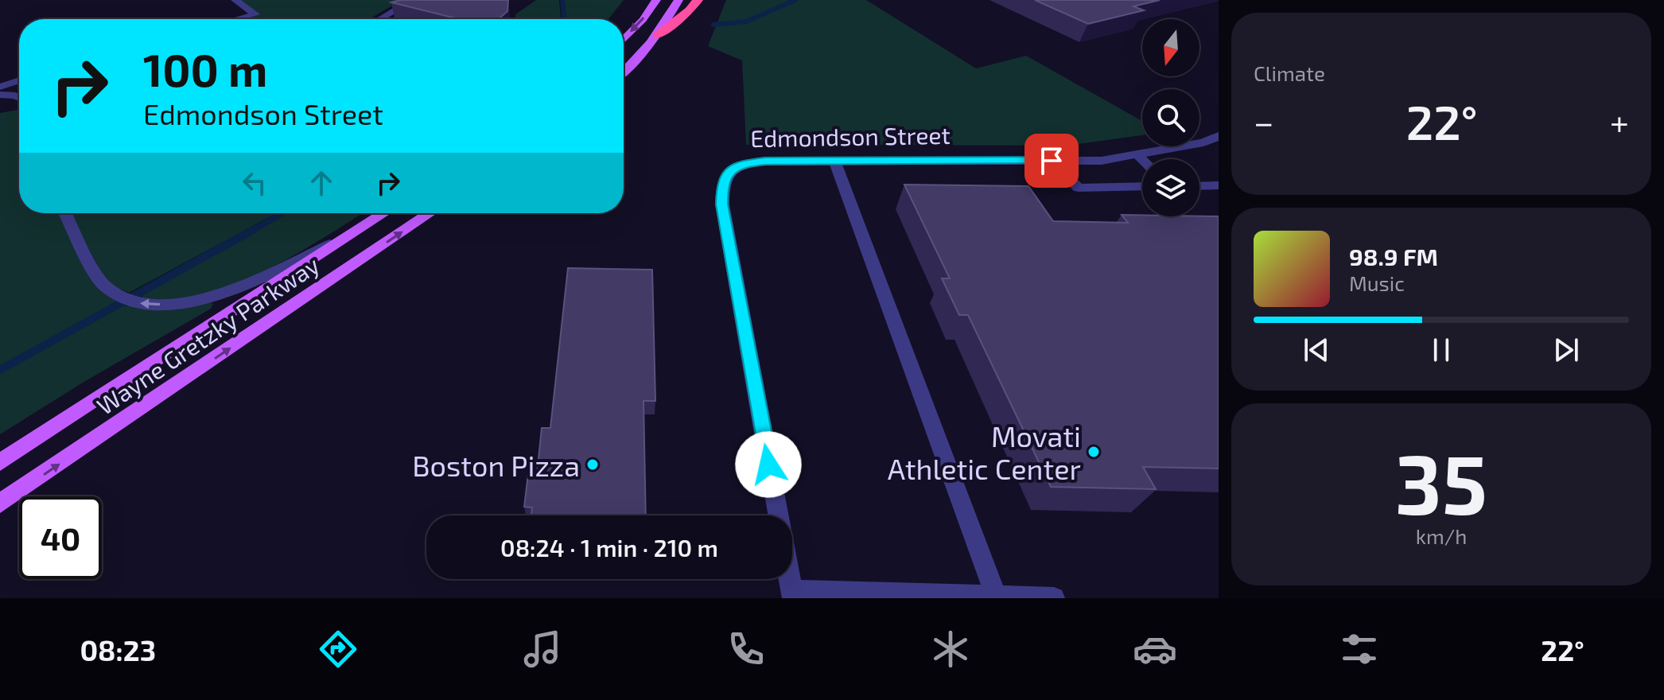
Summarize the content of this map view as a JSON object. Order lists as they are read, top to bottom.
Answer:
{
  "streets": {
    "main road": ["Wayne Gretzky Parkway"],
    "street": ["Edmondson Street"]
  },
  "places": ["Movati Athletic Center", "Boston Pizza"],
  "north": "bottom",
  "page": {
    "tile": [
      "Climate",
      ["35", "km/h"]
    ],
    "turn": ["100 m", "Edmondson Street"],
    "heat": ["−", "22°", "+"],
    "song": ["98.9 FM", "Music"],
    "limit": "40",
    "trip": "08:24 · 1 min · 210 m",
    "tabs": ["08:23", "22°"]
  }
}
